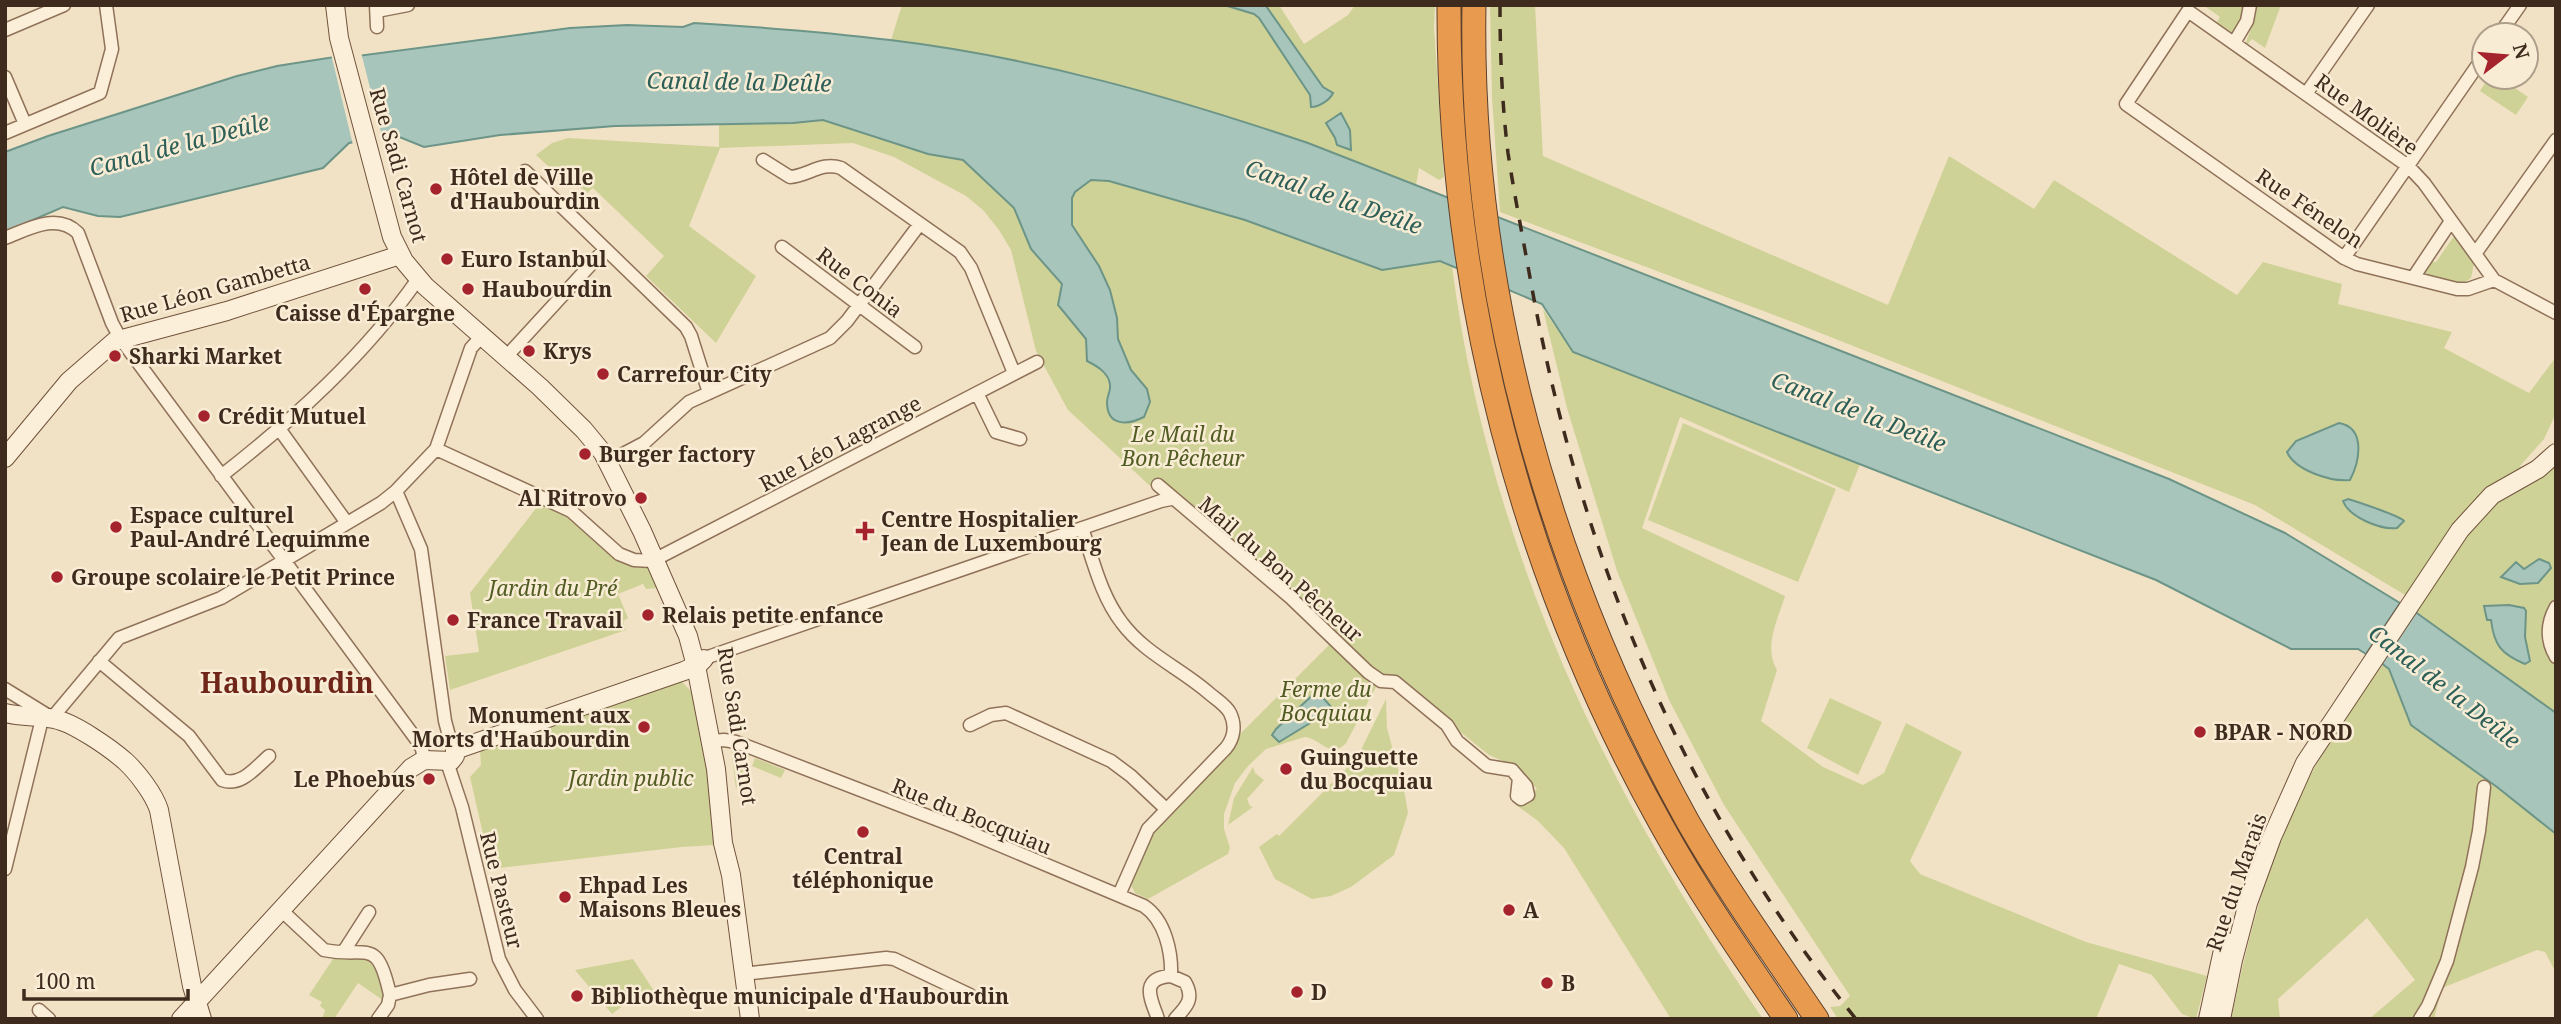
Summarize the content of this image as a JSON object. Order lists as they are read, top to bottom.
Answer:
{
  "streets": {
    "street": [
      "Rue Molière",
      "Rue Sadi Carnot",
      "Rue Fénelon",
      "Rue Conia",
      "Rue Léon Gambetta",
      "Rue Léo Lagrange",
      "Mail du Bon Pêcheur",
      "Rue du Bocquiau",
      "Rue du Marais",
      "Rue Pasteur"
    ]
  },
  "crossings": [
    ["Rue Molière", "Rue Fénelon"],
    ["Rue Sadi Carnot", "Rue Léon Gambetta"],
    ["Rue Sadi Carnot", "Rue Léo Lagrange"],
    ["Rue Sadi Carnot", "Rue du Bocquiau"]
  ],
  "districts": ["Haubourdin"],
  "water": ["Canal de la Deûle"],
  "parks": [
    "Le Mail du Bon Pêcheur",
    "Jardin du Pré",
    "Ferme du Bocquiau",
    "Jardin public"
  ],
  "places": {
    "other": [
      "Hôtel de Ville d'Haubourdin",
      "Euro Istanbul",
      "Caisse d'Épargne",
      "Haubourdin",
      "Krys",
      "Sharki Market",
      "Carrefour City",
      "Crédit Mutuel",
      "Burger factory",
      "Al Ritrovo",
      "Espace culturel Paul-André Lequimme",
      "Groupe scolaire le Petit Prince",
      "Relais petite enfance",
      "France Travail",
      "Monument aux Morts d'Haubourdin",
      "BPAR - NORD",
      "Guinguette du Bocquiau",
      "Le Phoebus",
      "Central téléphonique",
      "Ehpad Les Maisons Bleues",
      "A",
      "B",
      "D",
      "Bibliothèque municipale d'Haubourdin"
    ],
    "health": ["Centre Hospitalier Jean de Luxembourg"]
  },
  "scale_bar": "100 m",
  "north": "right"
}
